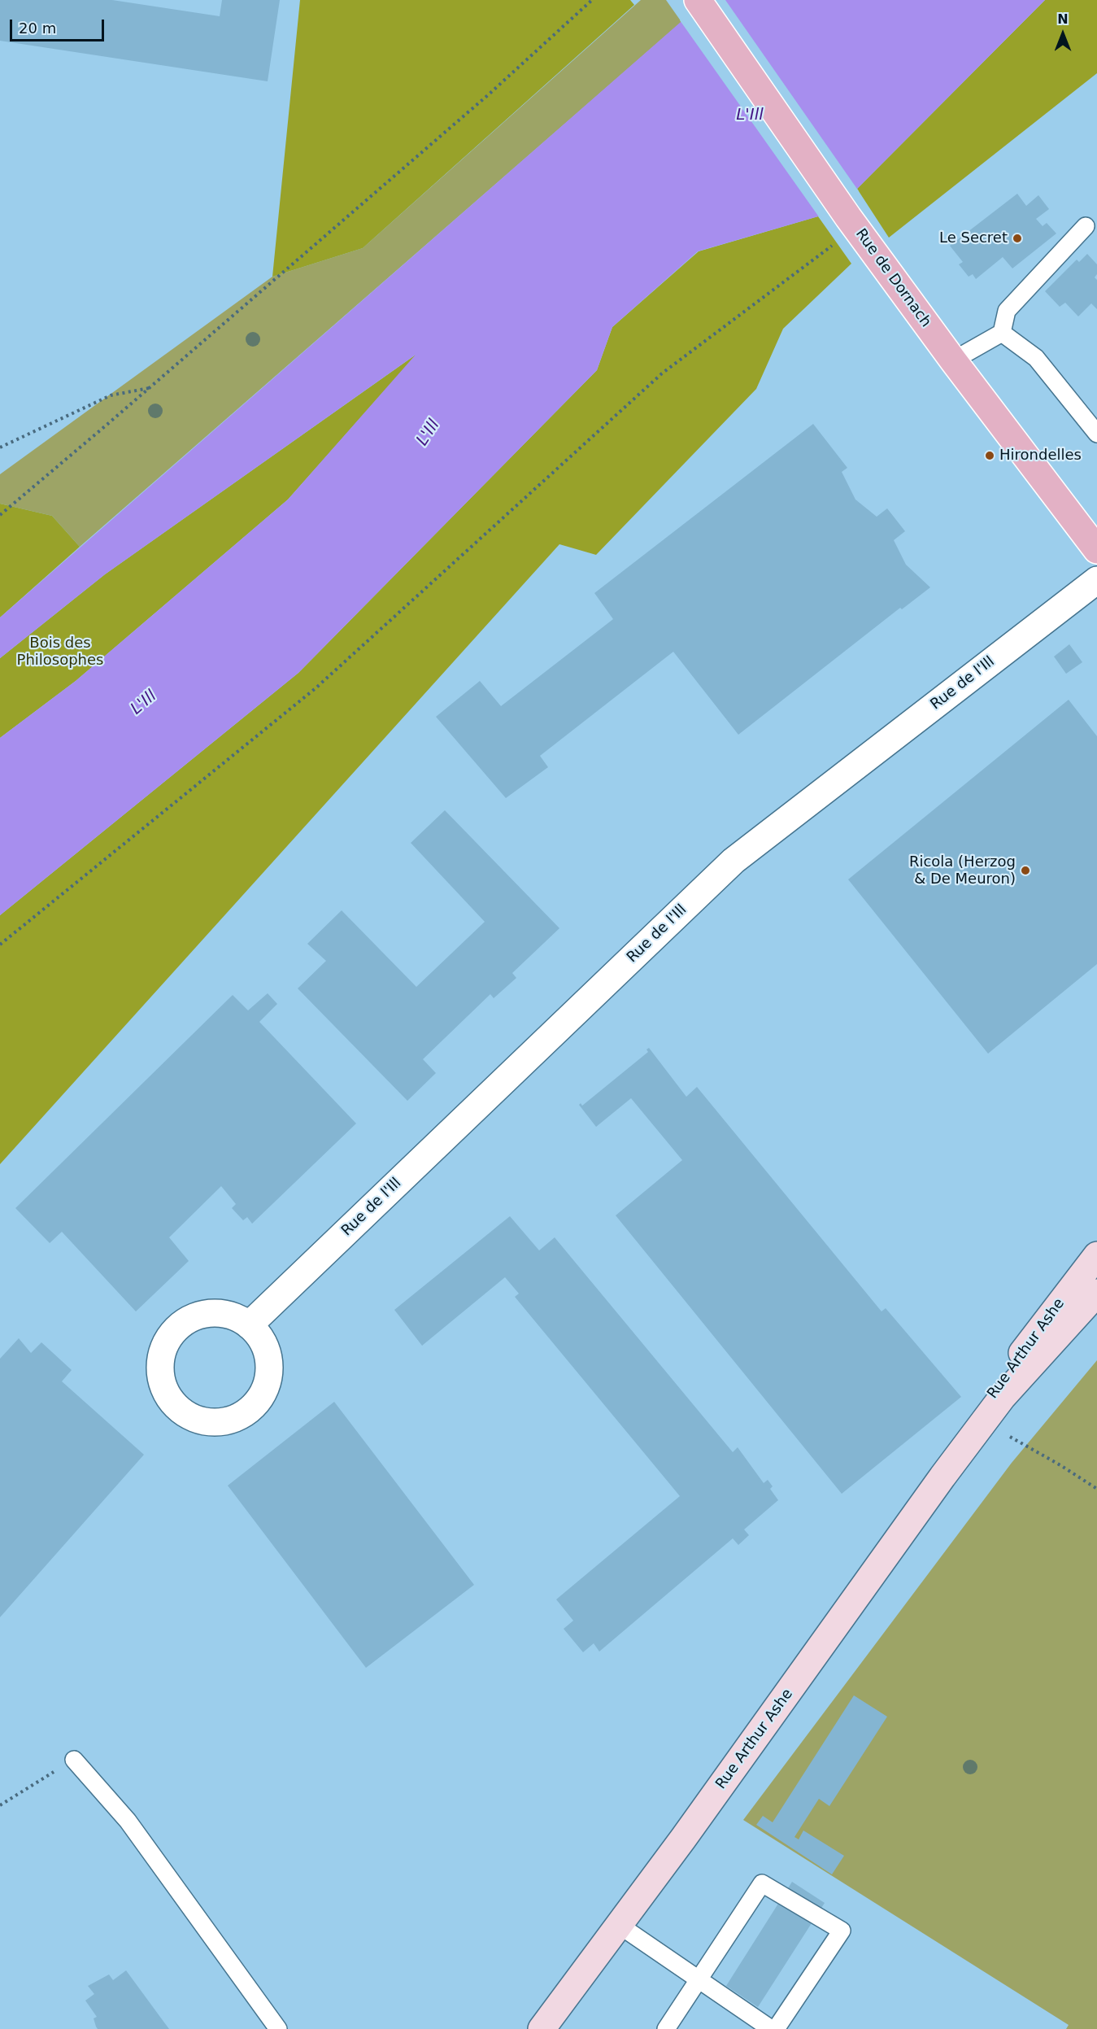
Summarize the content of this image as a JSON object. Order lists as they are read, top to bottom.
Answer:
{
  "streets": {
    "main road": ["Rue de Dornach", "Rue Arthur Ashe"],
    "street": ["Rue de l'Ill"]
  },
  "water": ["L'Ill"],
  "parks": ["Bois des Philosophes"],
  "places": ["Le Secret", "Hirondelles", "Ricola (Herzog & De Meuron)"],
  "scale_bar": "20 m",
  "north": "top"
}
